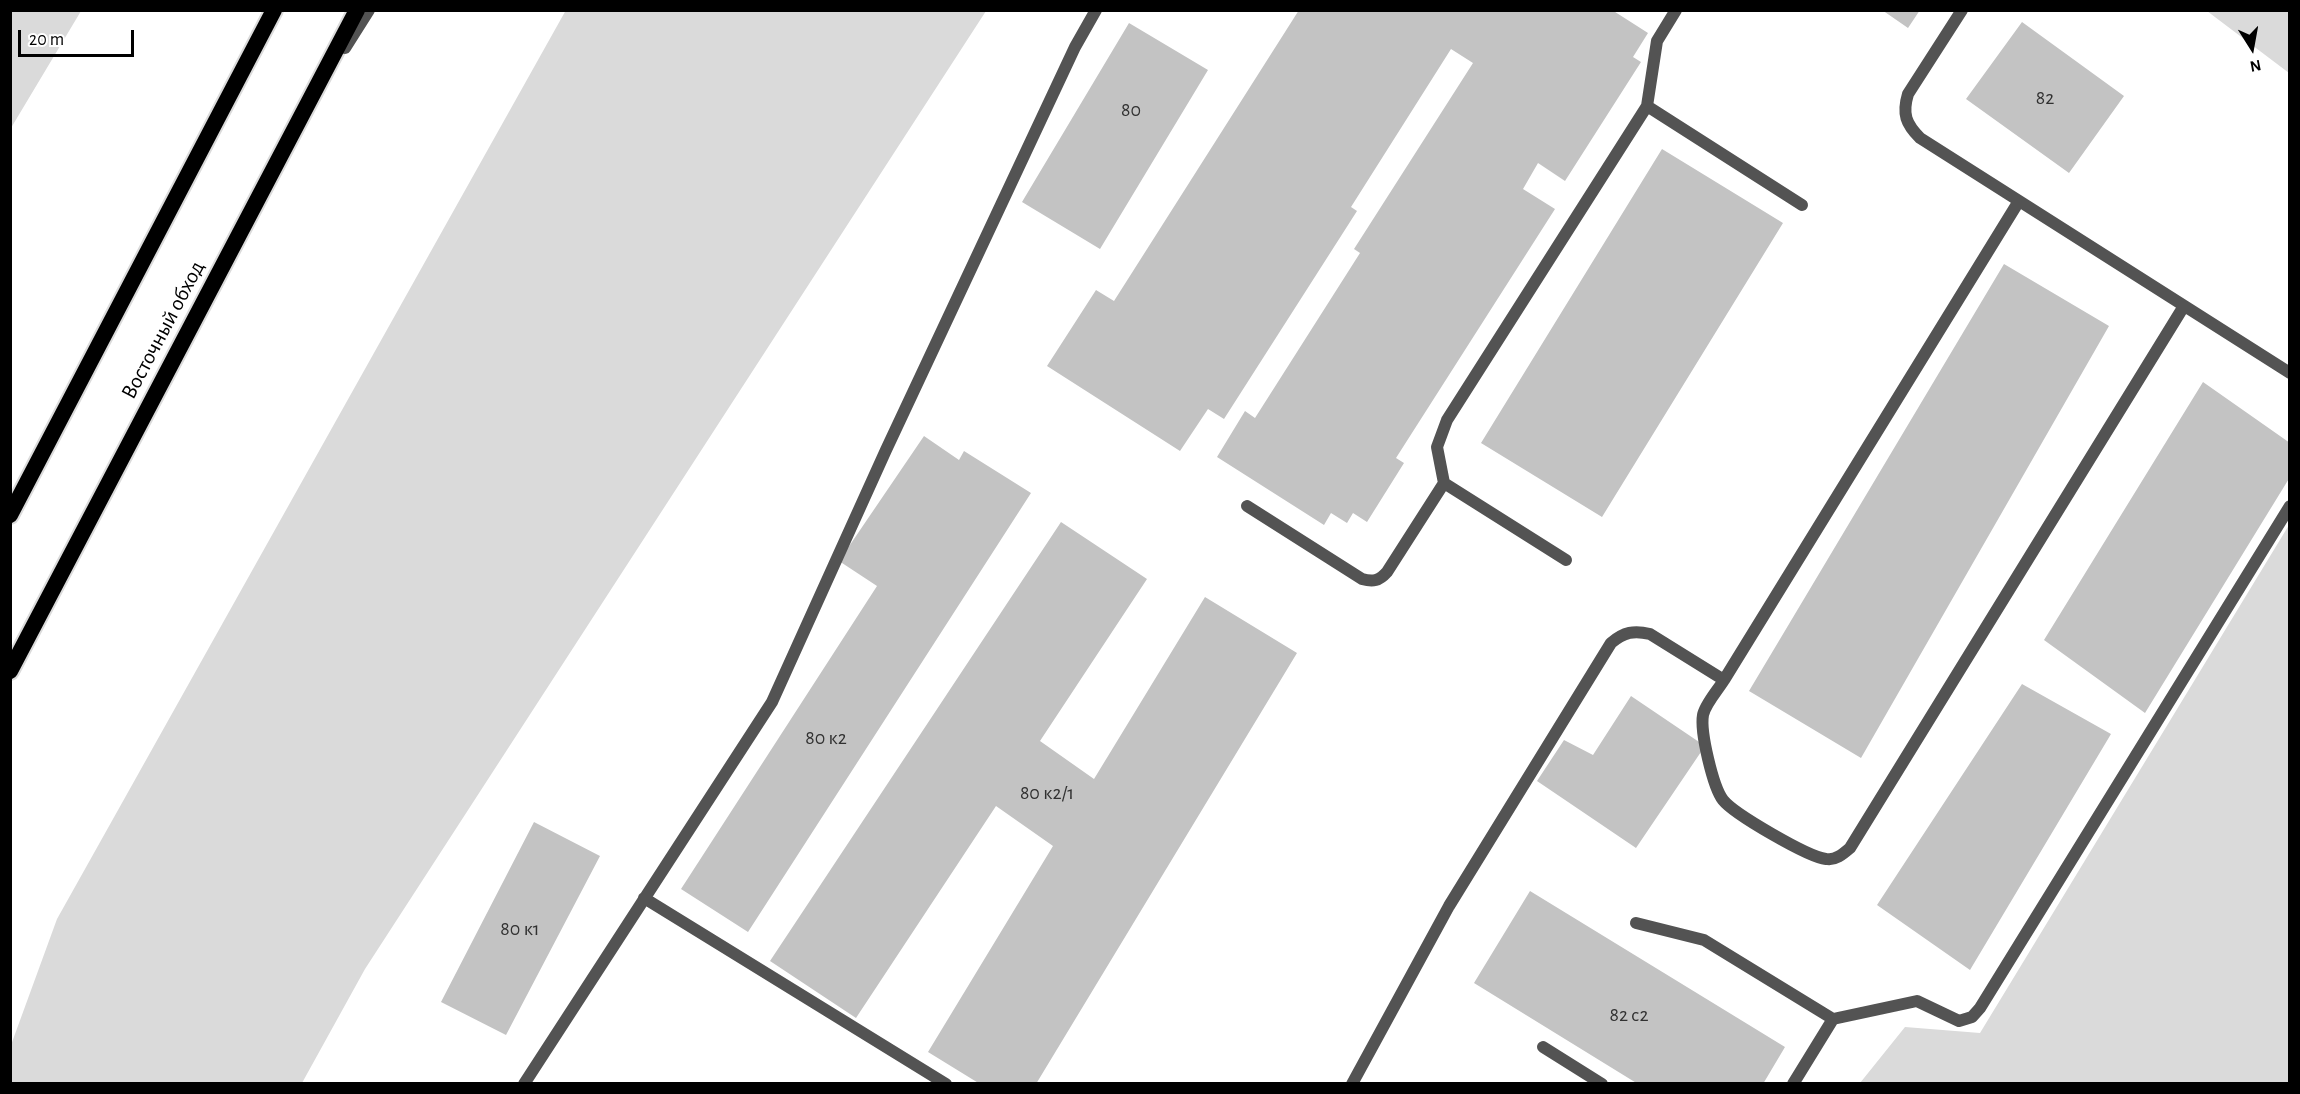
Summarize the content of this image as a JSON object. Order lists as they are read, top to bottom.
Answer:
{
  "streets": {
    "highway": ["Восточный обход"]
  },
  "house_numbers": [
    "82",
    "80",
    "80 к2",
    "80 к2/1",
    "80 к1",
    "82 с2"
  ],
  "scale_bar": "20 m",
  "north": "bottom"
}
